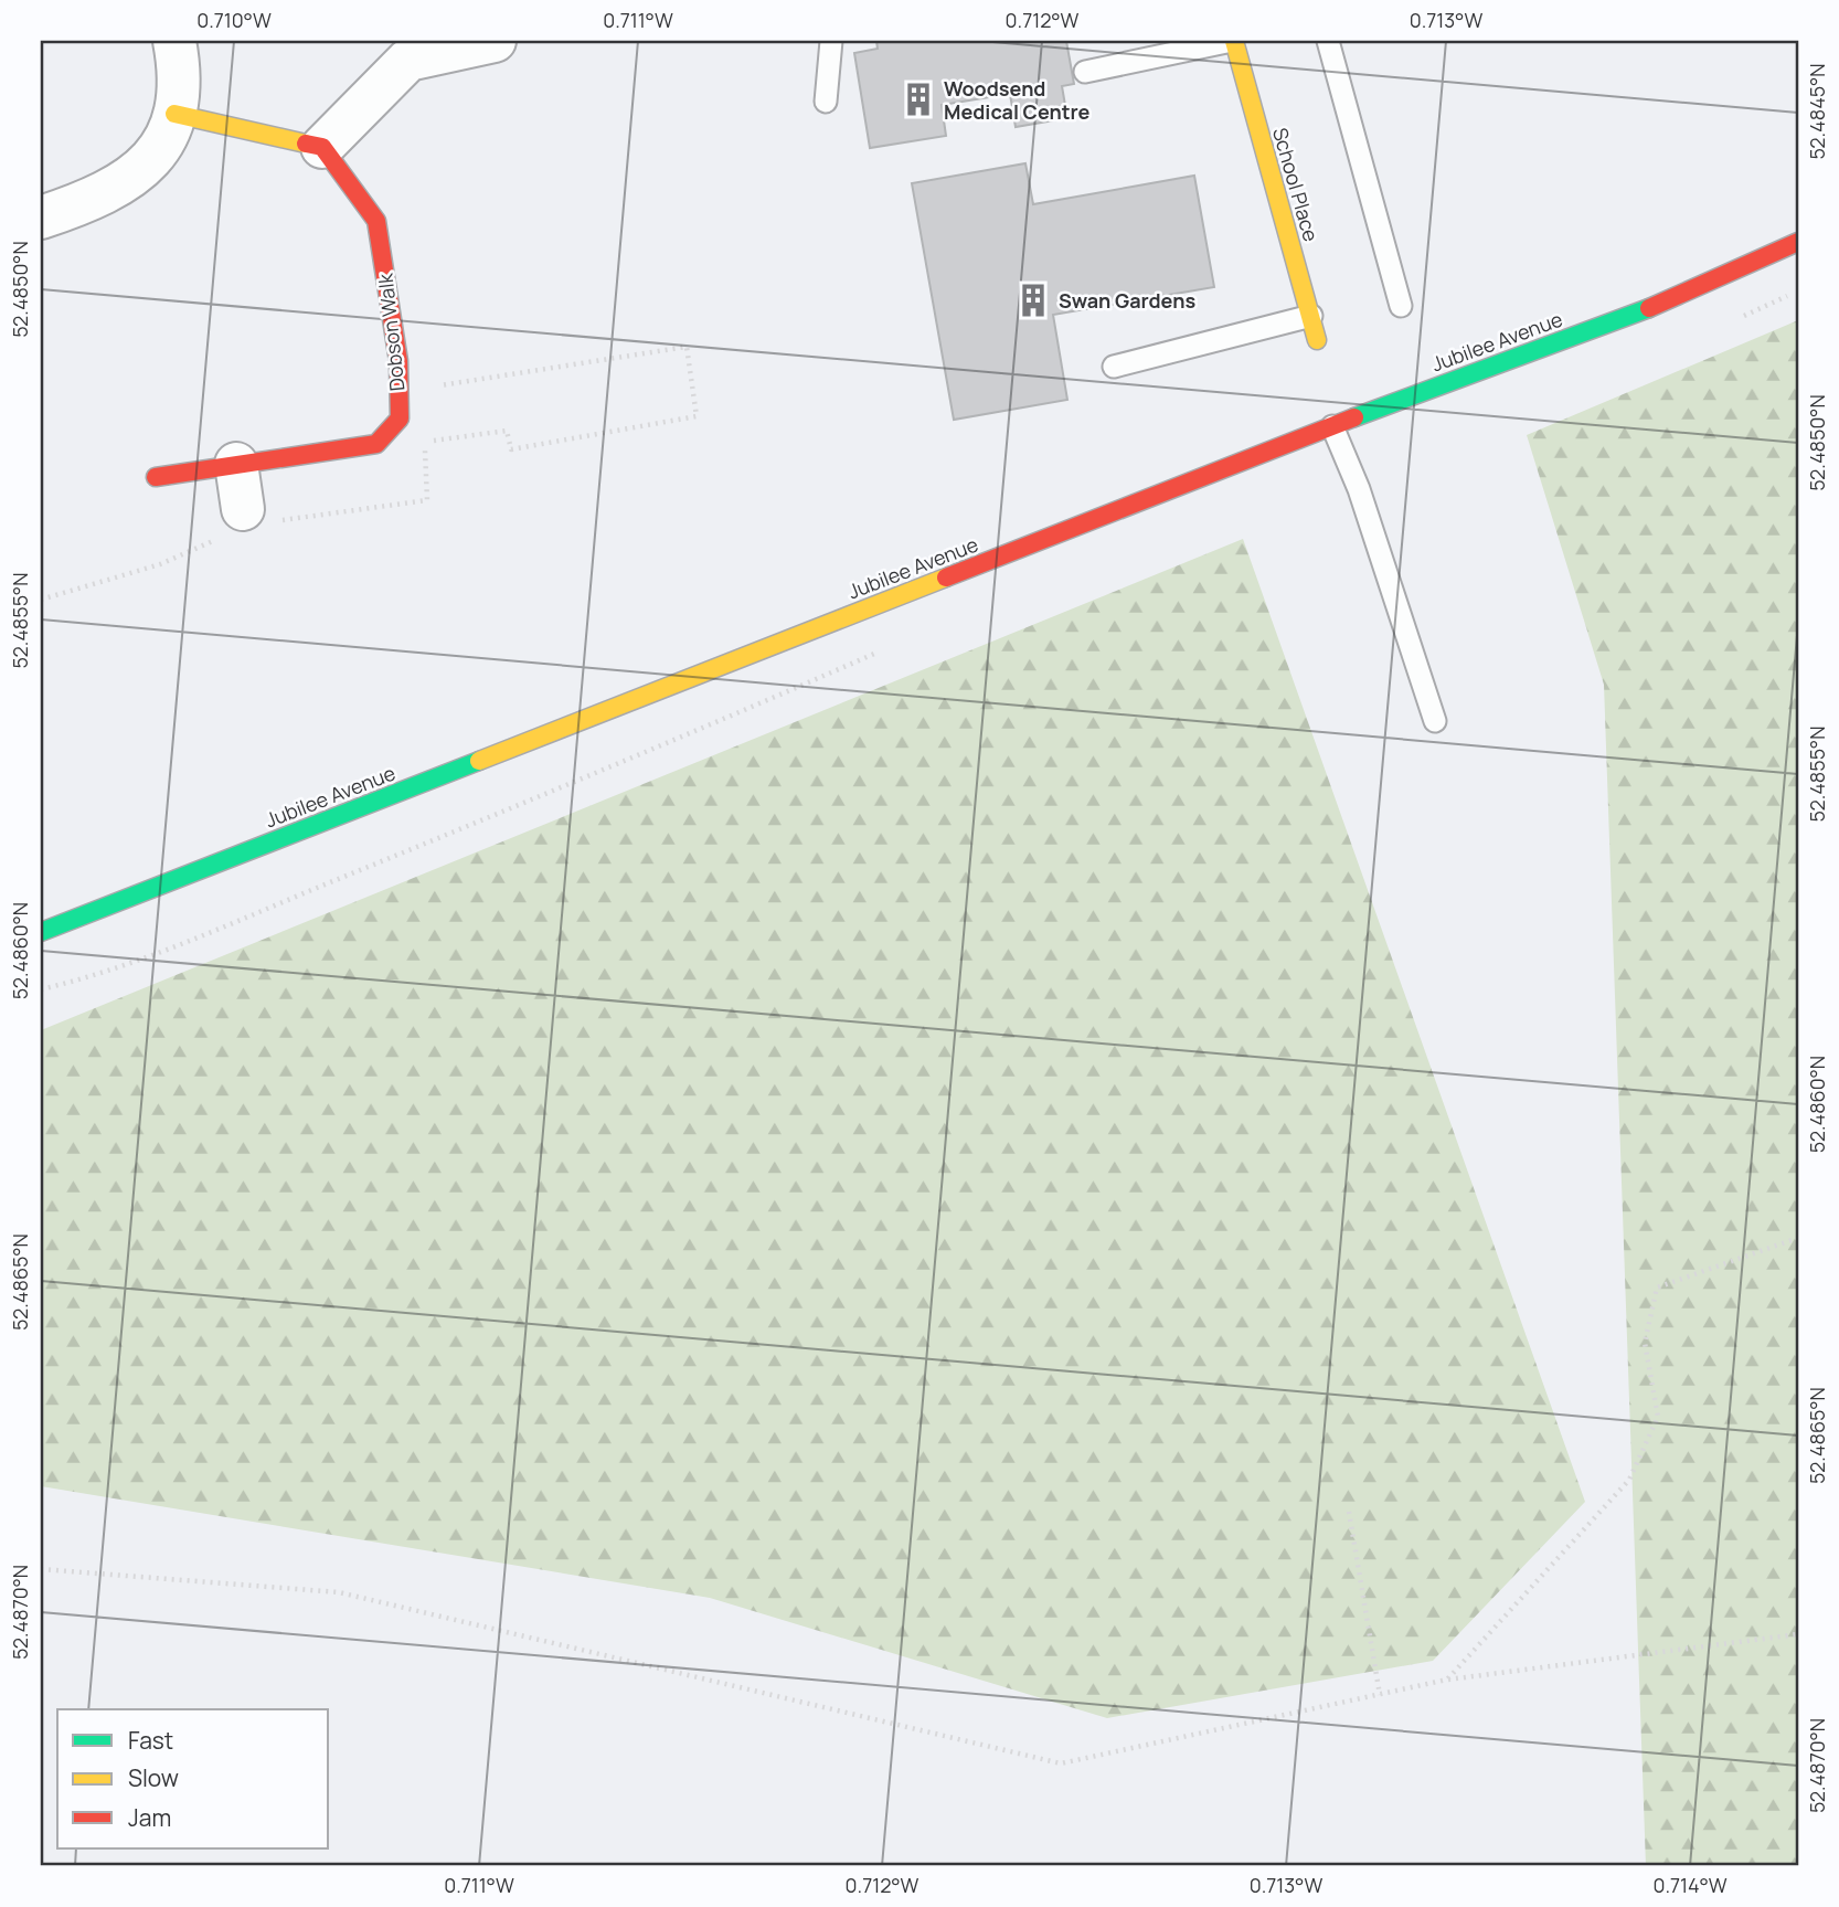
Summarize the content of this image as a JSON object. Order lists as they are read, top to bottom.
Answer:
{
  "streets": {
    "street": ["School Place", "Dobson Walk", "Jubilee Avenue"]
  },
  "places": {
    "building": ["Woodsend Medical Centre", "Swan Gardens"]
  },
  "legend": ["Fast", "Slow", "Jam"],
  "coordinates": [
    "0.710°W",
    "0.711°W",
    "0.712°W",
    "0.713°W",
    "52.4845°N",
    "52.4850°N",
    "52.4855°N",
    "52.4860°N",
    "52.4865°N",
    "52.4870°N",
    "0.714°W"
  ]
}
